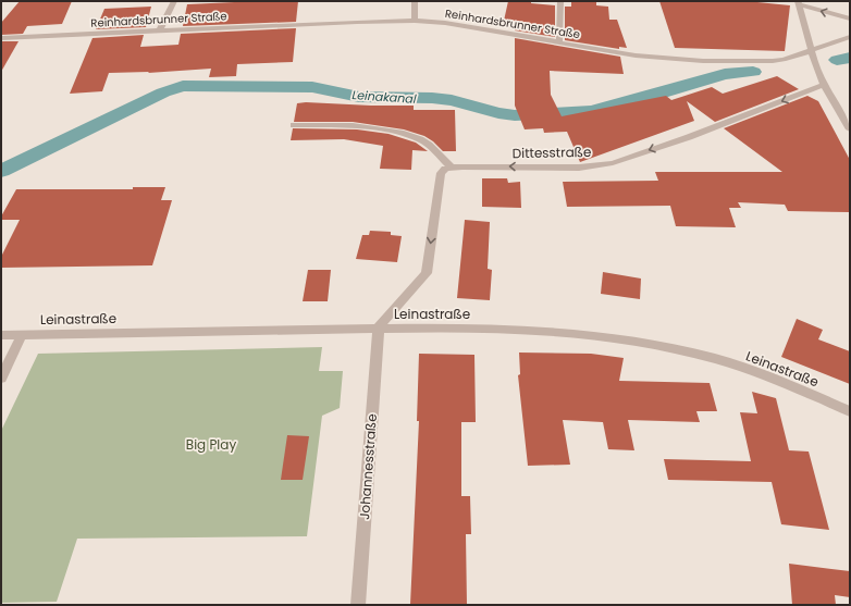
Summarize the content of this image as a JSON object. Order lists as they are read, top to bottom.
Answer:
{
  "streets": {
    "street": [
      "Reinhardsbrunner Straße",
      "Dittesstraße",
      "Leinastraße",
      "Johannesstraße"
    ]
  },
  "crossings": [
    ["Leinastraße", "Johannesstraße"]
  ],
  "one_way": ["Dittesstraße"],
  "water": ["Leinakanal"],
  "parks": ["Big Play"]
}
